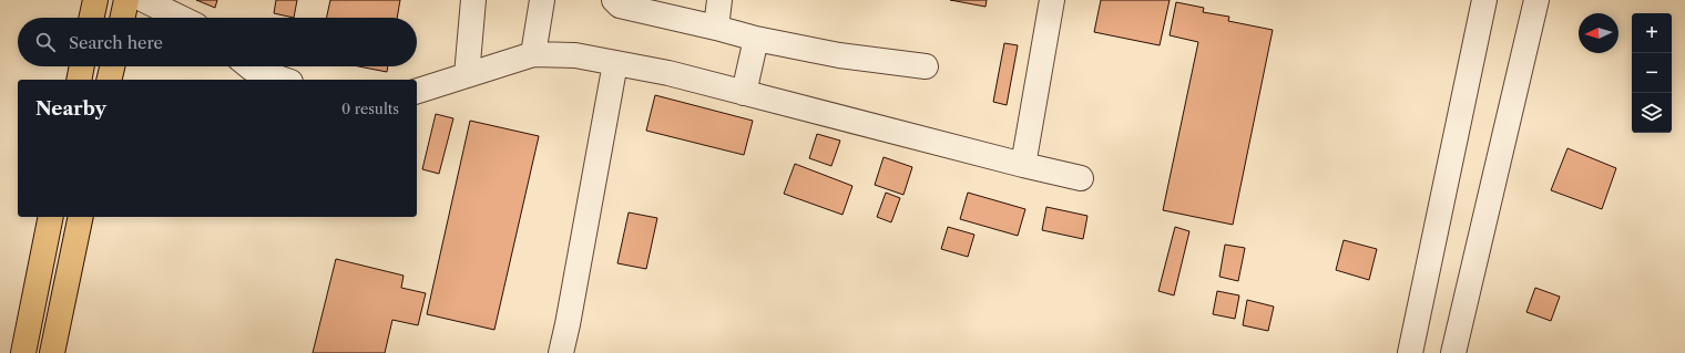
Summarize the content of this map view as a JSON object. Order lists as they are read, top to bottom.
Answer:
{
  "north": "left",
  "page": {
    "map_buttons": ["+", "−"],
    "search": "Search here",
    "heading": ["Nearby", "0 results"]
  }
}
